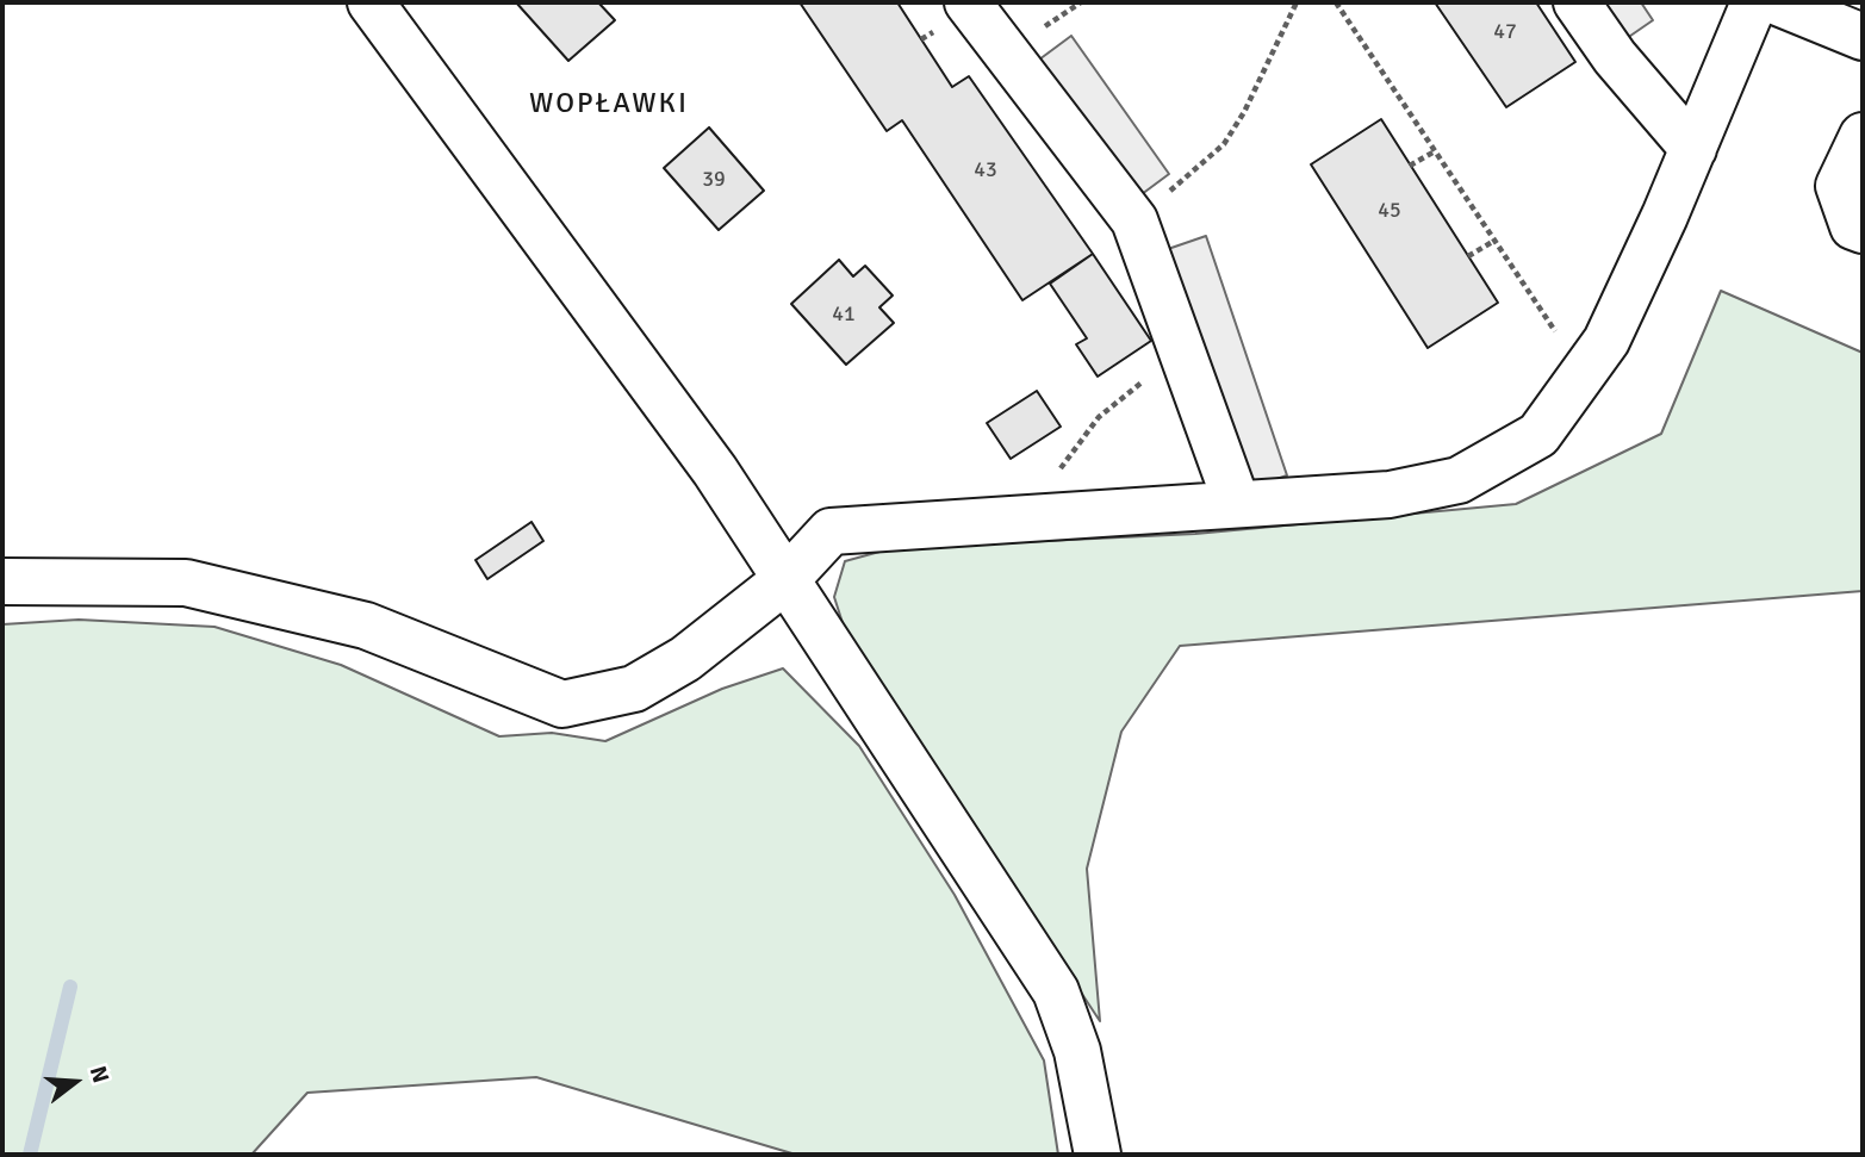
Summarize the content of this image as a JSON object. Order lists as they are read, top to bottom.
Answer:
{
  "districts": ["WOPŁAWKI"],
  "house_numbers": [
    "47",
    "43",
    "39",
    "45",
    "41"
  ],
  "north": "right"
}
